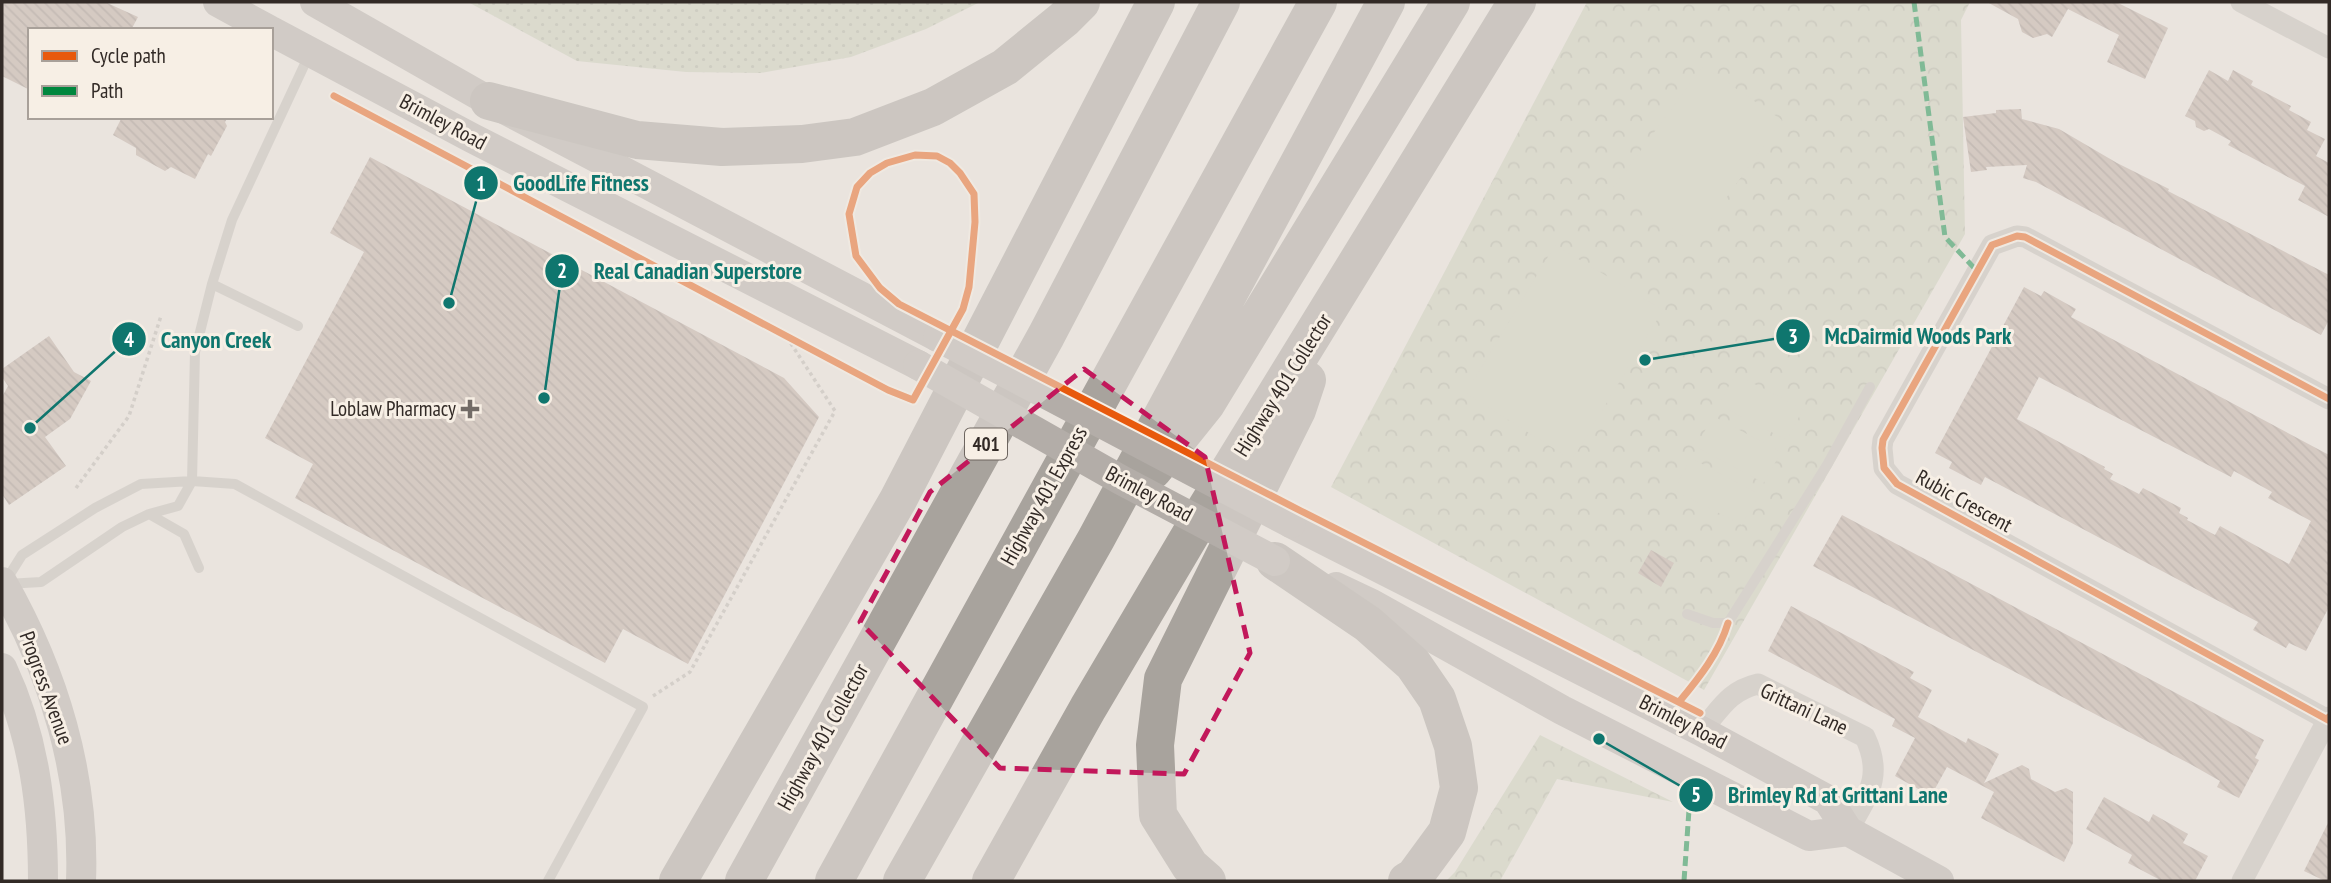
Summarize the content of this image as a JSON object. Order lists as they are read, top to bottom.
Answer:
{
  "streets": {
    "highway": ["Highway 401 Collector", "401", "Highway 401 Express"],
    "main road": ["Brimley Road", "Progress Avenue"],
    "street": ["Rubic Crescent", "Grittani Lane"]
  },
  "crossings": [
    ["Brimley Road", "Grittani Lane"]
  ],
  "places": {
    "other": [
      "GoodLife Fitness",
      "McDairmid Woods Park",
      "Real Canadian Superstore",
      "Canyon Creek",
      "Brimley Rd at Grittani Lane"
    ],
    "health": ["Loblaw Pharmacy"]
  },
  "legend": ["Cycle path", "Path"]
}
